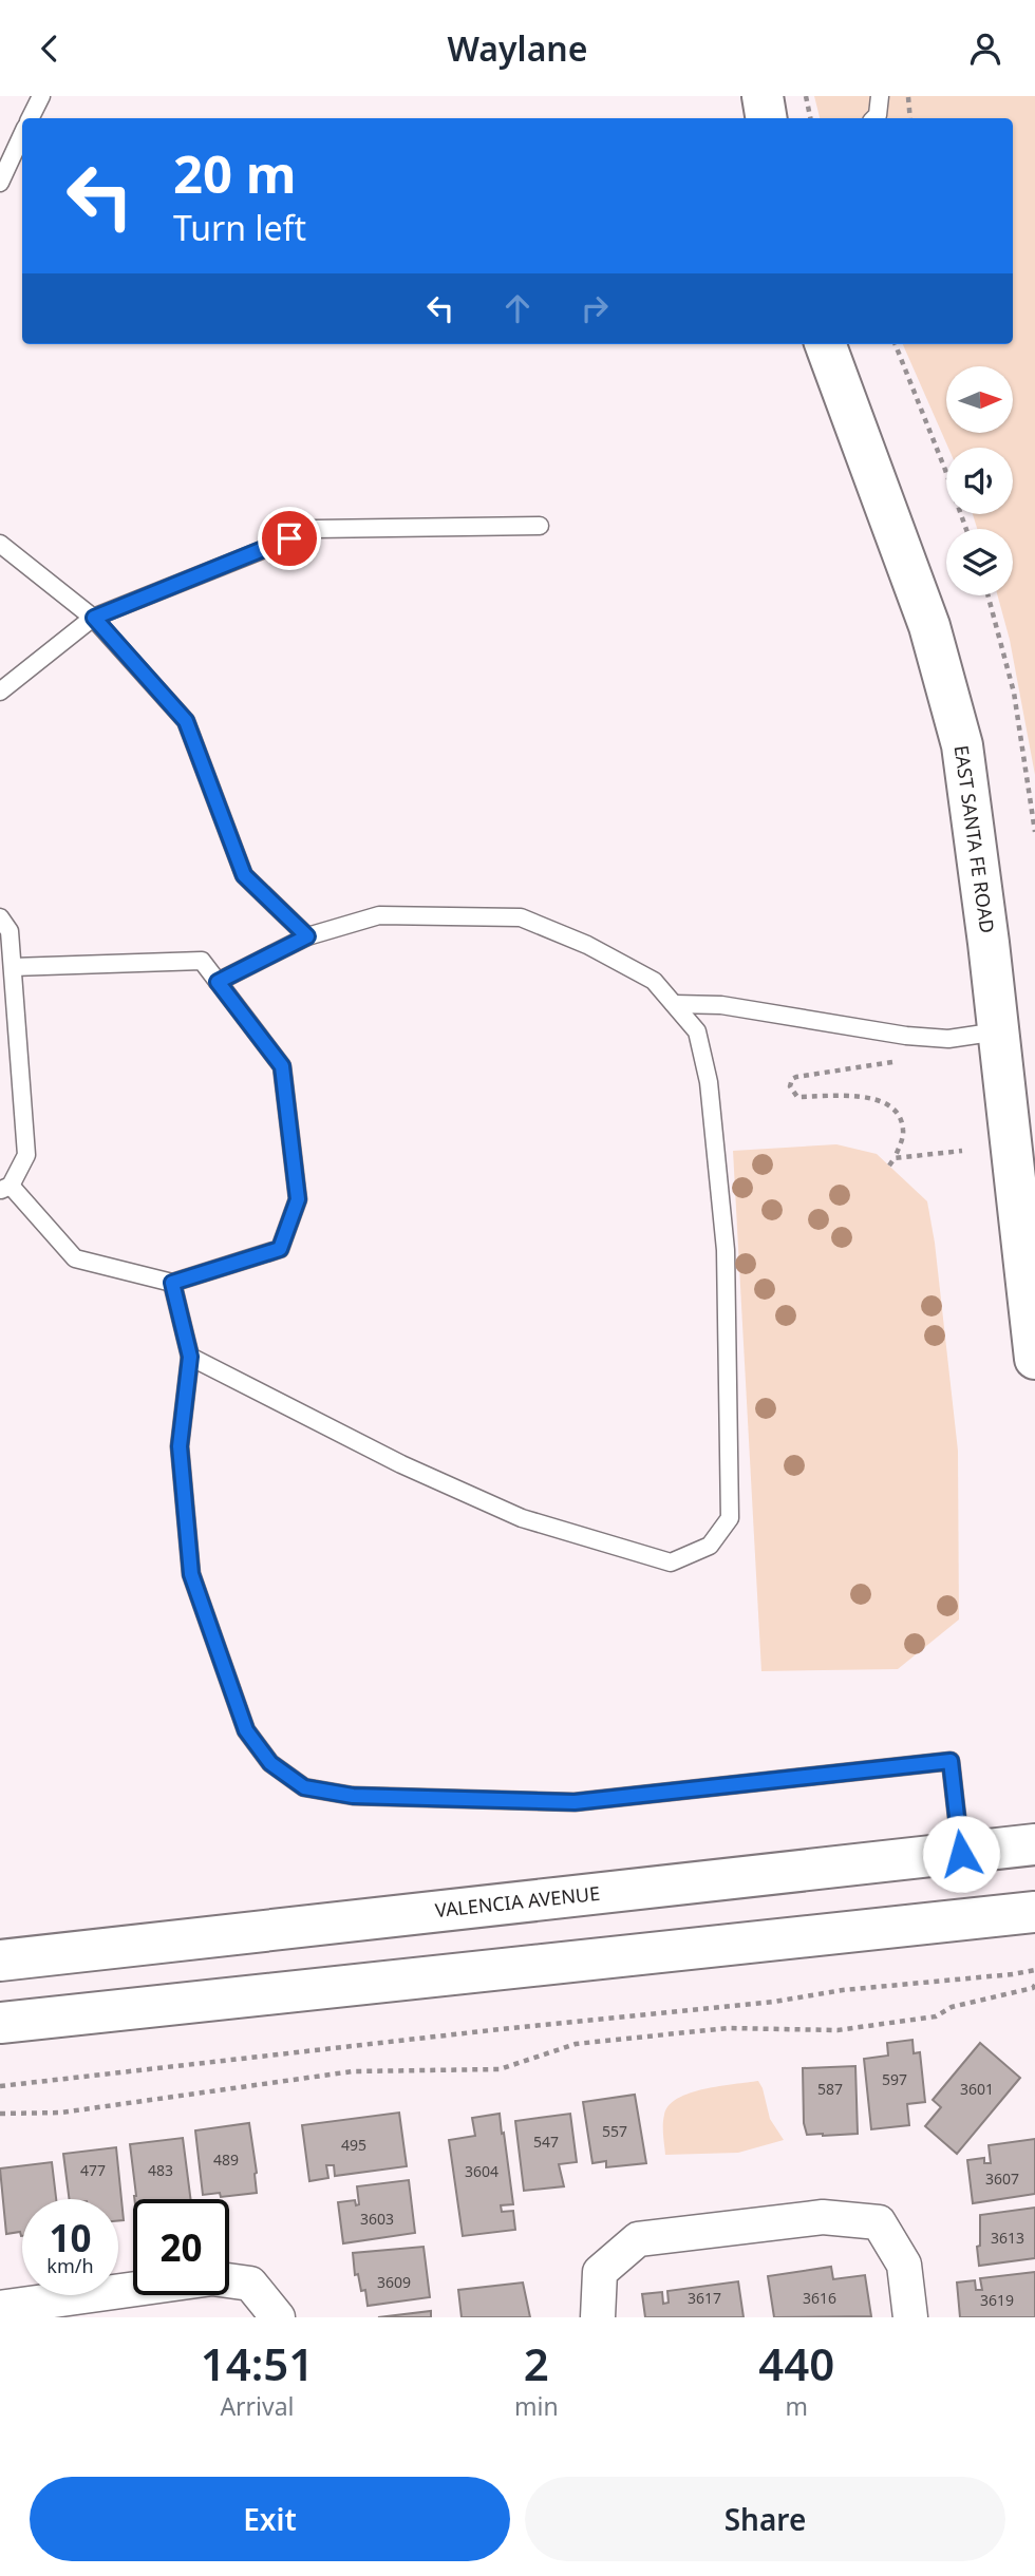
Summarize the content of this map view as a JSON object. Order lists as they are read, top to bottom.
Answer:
{
  "streets": {
    "street": ["EAST SANTA FE ROAD", "VALENCIA AVENUE"]
  },
  "house_numbers": [
    "597",
    "587",
    "3601",
    "557",
    "547",
    "495",
    "489",
    "477",
    "483",
    "3604",
    "3607",
    "3603",
    "3613",
    "3609",
    "3617",
    "3616",
    "3619"
  ],
  "north": "right",
  "page": {
    "header": "Waylane",
    "turn": ["20 m", "Turn left"],
    "speed": "10 km/h",
    "limit": "20",
    "eta": [
      "14:51",
      "Arrival",
      "2",
      "min",
      "440",
      "m"
    ],
    "buttons": ["Exit", "Share"]
  }
}
